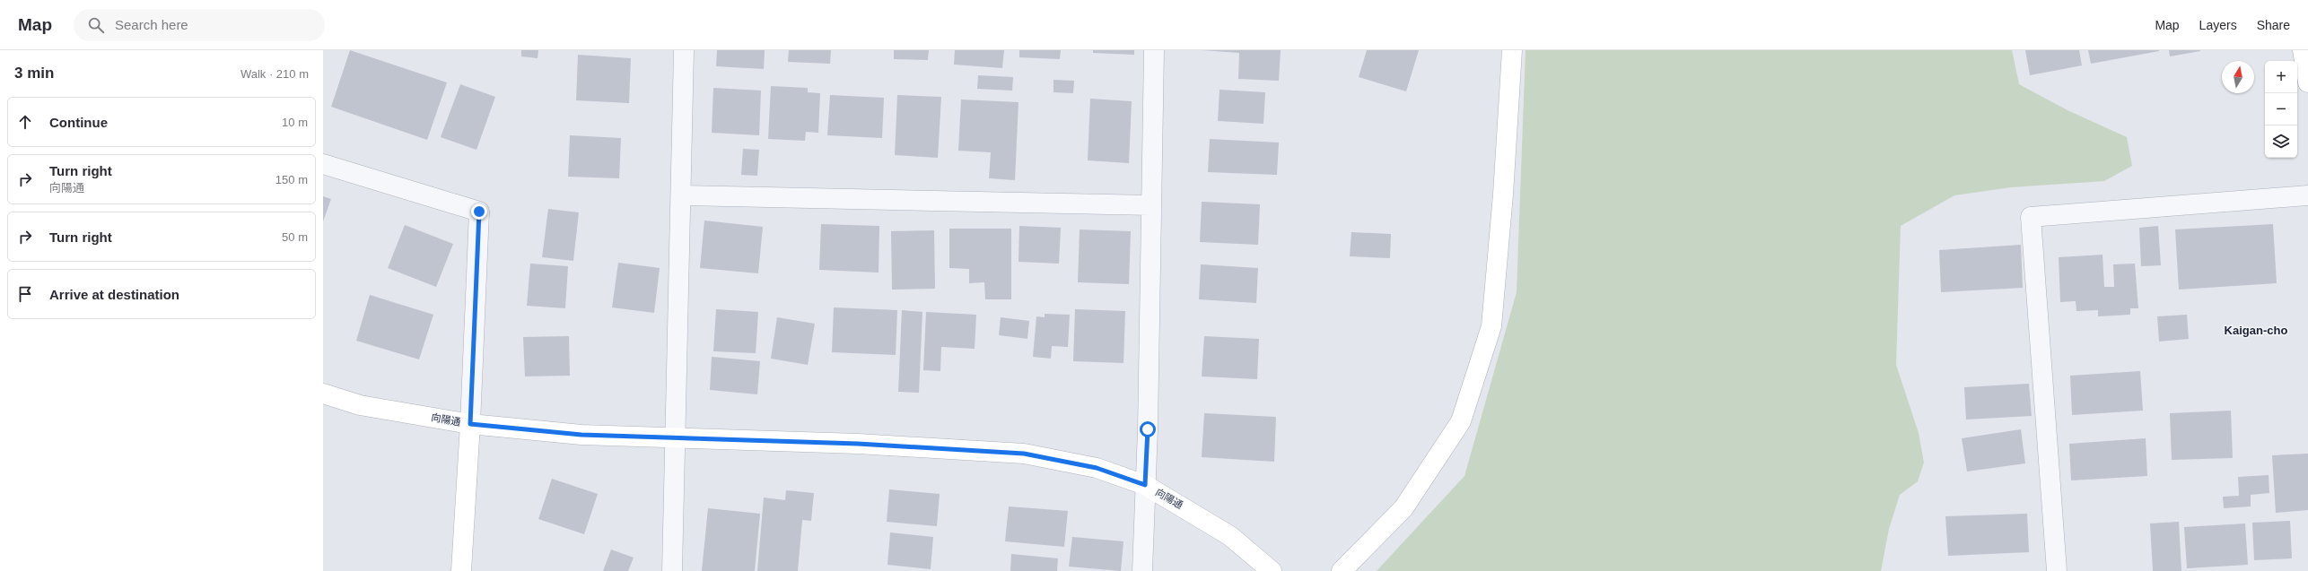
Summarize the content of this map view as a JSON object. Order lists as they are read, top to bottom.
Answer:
{
  "streets": {
    "street": ["向陽通"]
  },
  "districts": ["Kaigan-cho"],
  "north": "top",
  "page": {
    "header": "Map",
    "search": "Search here",
    "nav": ["Map", "Layers", "Share"],
    "heading": ["3 min", "Walk · 210 m"],
    "map_buttons": ["+", "−"],
    "list": [
      ["Continue", "10 m"],
      ["Turn right", "向陽通", "150 m"],
      ["Turn right", "50 m"],
      "Arrive at destination"
    ]
  }
}
